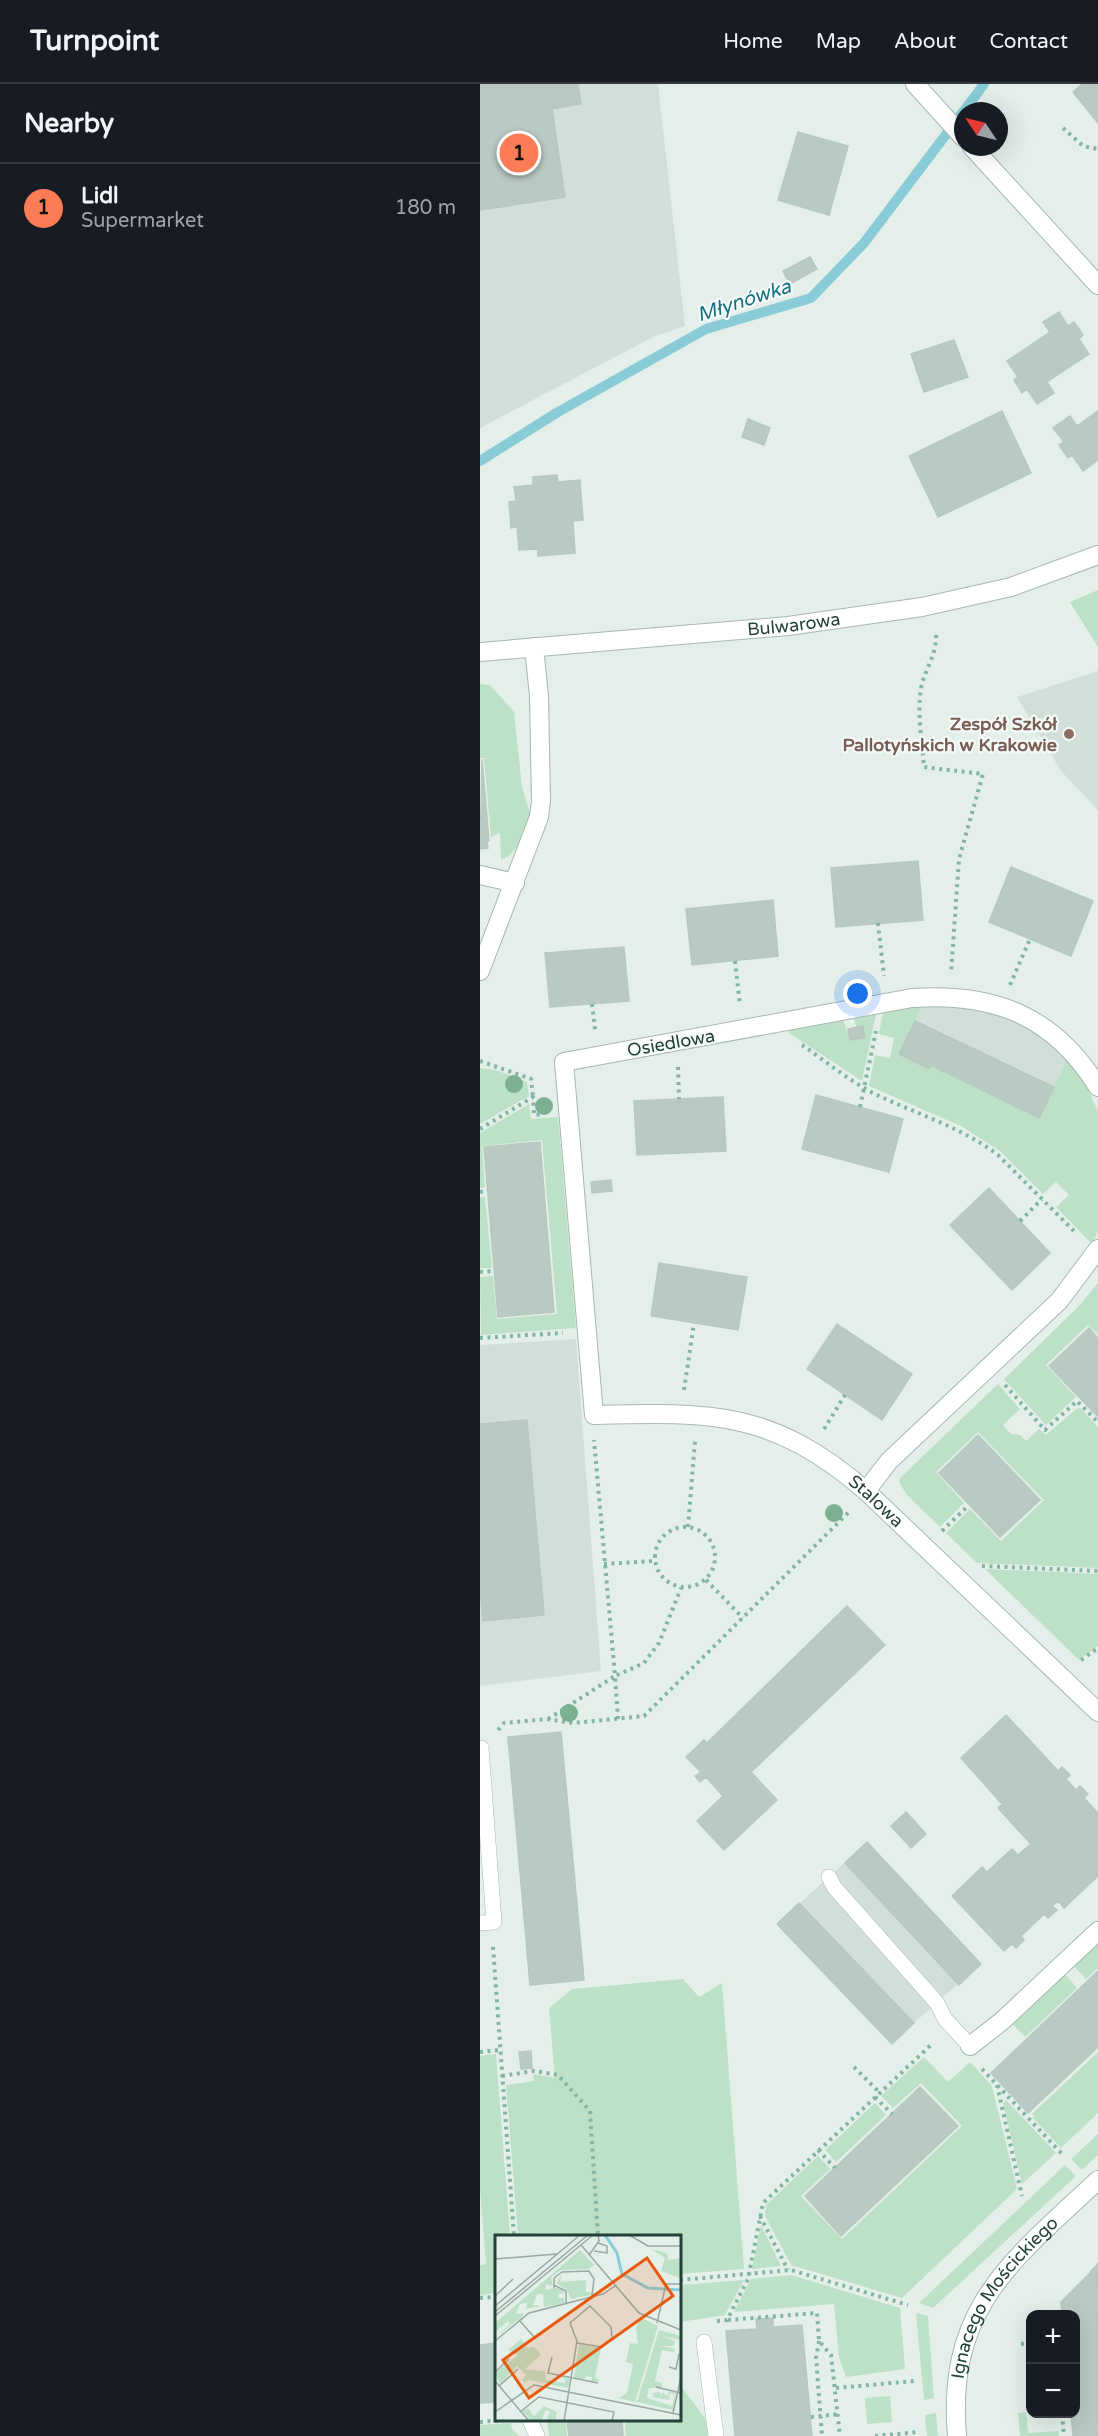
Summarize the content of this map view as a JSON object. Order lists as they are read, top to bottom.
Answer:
{
  "streets": {
    "street": [
      "Bulwarowa",
      "Osiedlowa",
      "Stalowa",
      "Ignacego Mościckiego"
    ]
  },
  "crossings": [
    ["Osiedlowa", "Stalowa"]
  ],
  "water": ["Młynówka"],
  "places": ["Zespół Szkół Pallotyńskich w Krakowie"],
  "north": "top left",
  "page": {
    "header": "Turnpoint",
    "nav": [
      "Home",
      "Map",
      "About",
      "Contact"
    ],
    "heading": "Nearby",
    "pins": "1",
    "list": [
      {
        "mark": "1",
        "name": "Lidl",
        "note": "Supermarket",
        "value": "180 m"
      }
    ],
    "map_buttons": ["+", "−"]
  }
}
